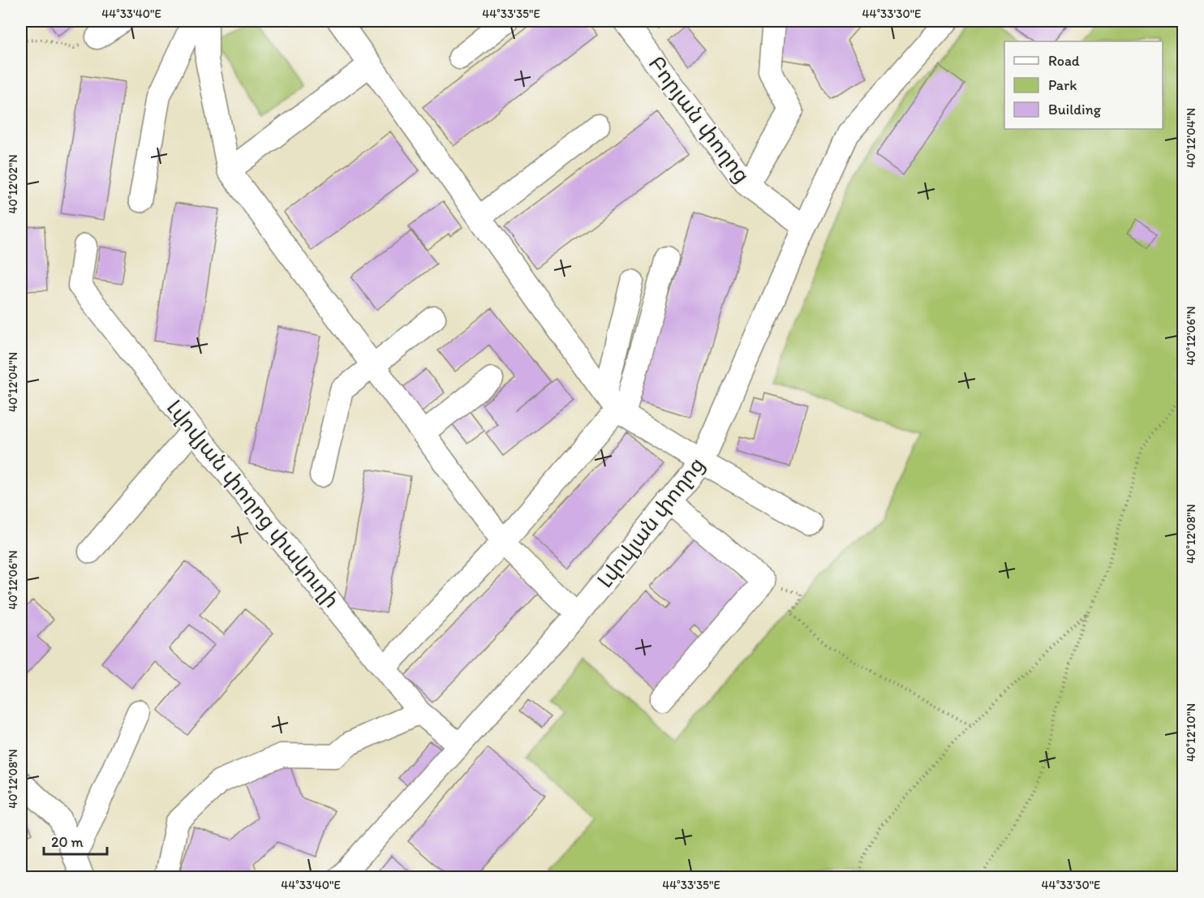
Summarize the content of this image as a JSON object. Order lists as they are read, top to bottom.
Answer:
{
  "streets": {
    "street": ["Բորյան փողոց", "Լվովյան փողոց փակուղի", "Լվովյան փողոց"]
  },
  "crossings": [
    ["Բորյան փողոց", "Լվովյան փողոց"],
    ["Լվովյան փողոց փակուղի", "Լվովյան փողոց"]
  ],
  "legend": ["Road", "Park", "Building"],
  "scale_bar": "20 m",
  "coordinates": [
    "44°33'40\"E",
    "44°33'35\"E",
    "44°33'30\"E",
    "40°12'04\"N",
    "40°12'02\"N",
    "40°12'06\"N",
    "40°12'08\"N",
    "40°12'10\"N"
  ]
}
